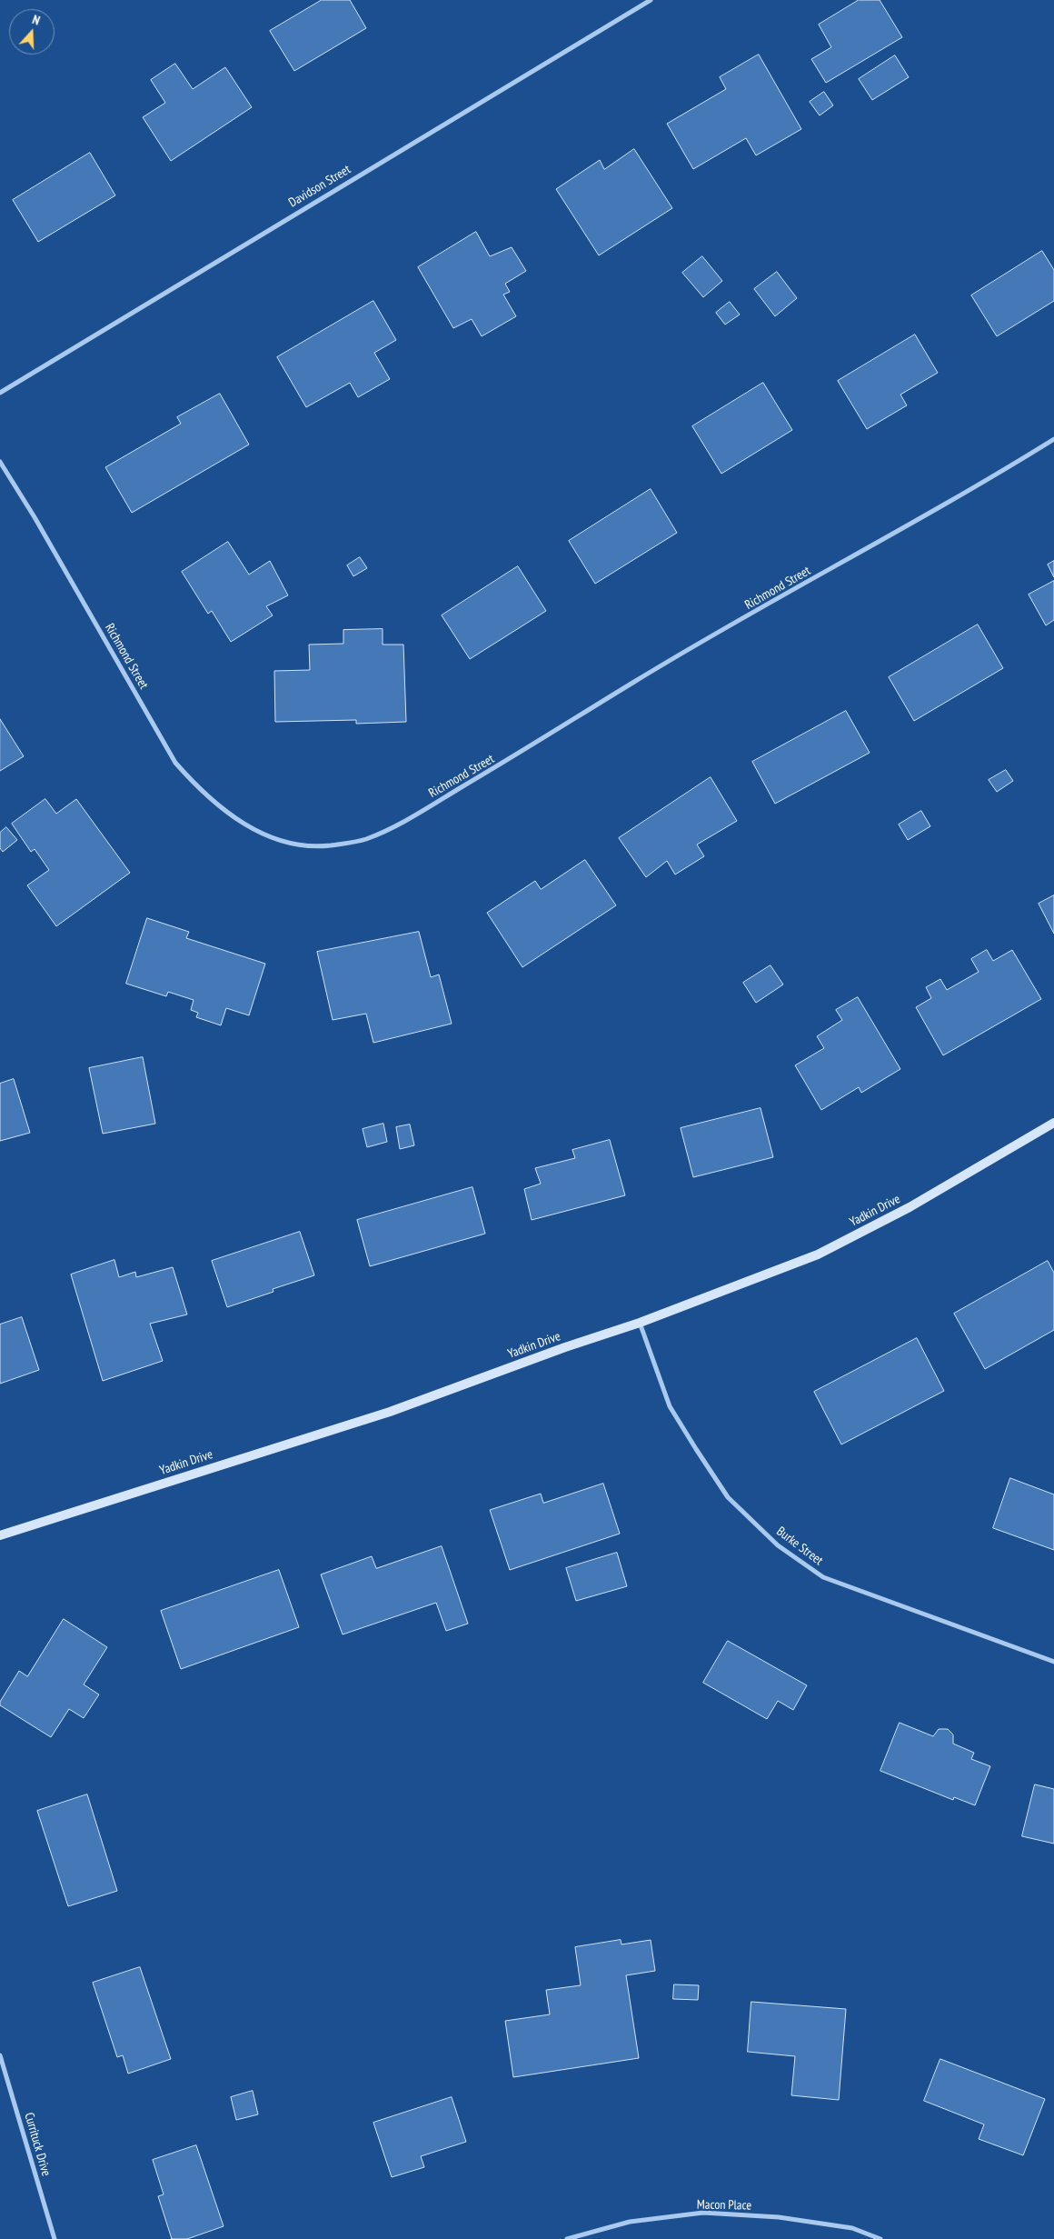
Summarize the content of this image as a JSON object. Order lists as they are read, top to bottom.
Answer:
{
  "streets": {
    "street": [
      "Davidson Street",
      "Richmond Street",
      "Yadkin Drive",
      "Burke Street",
      "Currituck Drive",
      "Macon Place"
    ]
  },
  "crossings": [
    ["Yadkin Drive", "Burke Street"]
  ],
  "north": "top"
}
